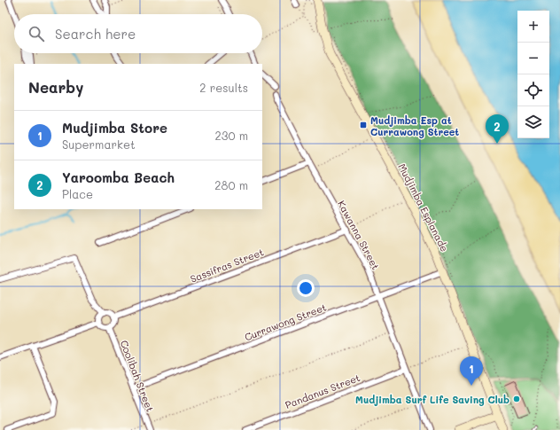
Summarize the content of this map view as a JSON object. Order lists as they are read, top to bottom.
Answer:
{
  "streets": {
    "street": [
      "Mudjimba Esplanade",
      "Kawanna Street",
      "Sassifras Street",
      "Currawong Street",
      "Coolibah Street",
      "Pandanus Street"
    ]
  },
  "crossings": [
    ["Mudjimba Esplanade", "Currawong Street"],
    ["Kawanna Street", "Sassifras Street"],
    ["Kawanna Street", "Currawong Street"],
    ["Kawanna Street", "Pandanus Street"],
    ["Sassifras Street", "Coolibah Street"],
    ["Currawong Street", "Coolibah Street"]
  ],
  "places": {
    "transit": ["Mudjimba Esp at Currawong Street"],
    "other": ["Mudjimba Surf Life Saving Club"]
  },
  "page": {
    "map_buttons": ["+", "−"],
    "search": "Search here",
    "heading": ["Nearby", "2 results"],
    "list": [
      {
        "mark": "1",
        "name": "Mudjimba Store",
        "note": "Supermarket",
        "value": "230 m"
      },
      {
        "mark": "2",
        "name": "Yaroomba Beach",
        "note": "Place",
        "value": "280 m"
      }
    ],
    "pins": ["2", "1"]
  }
}
